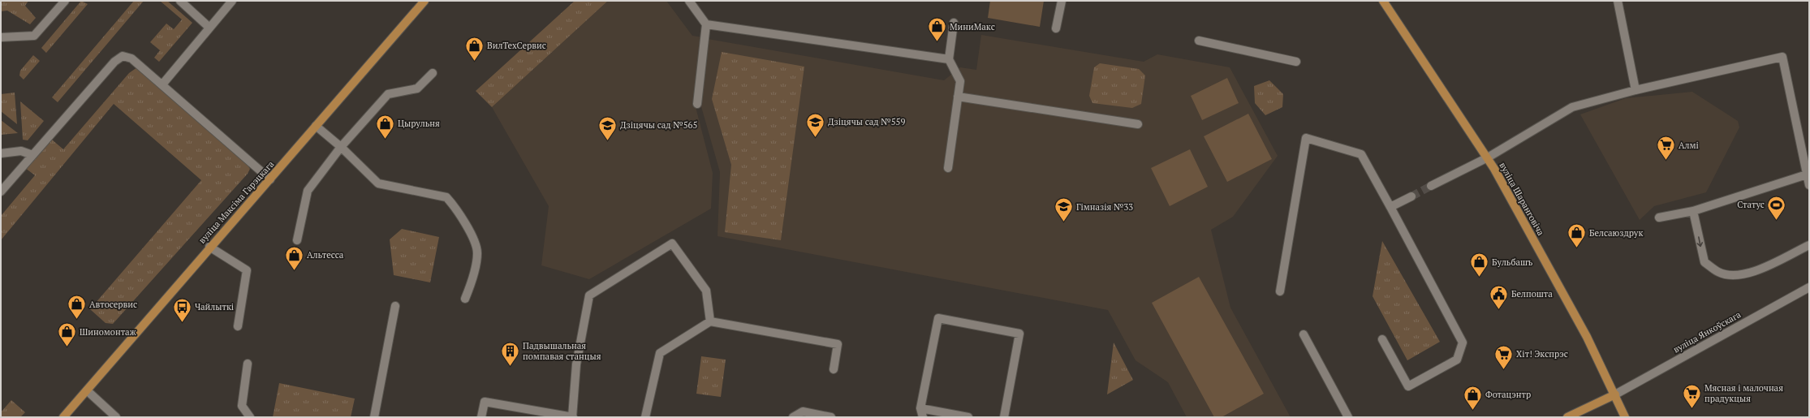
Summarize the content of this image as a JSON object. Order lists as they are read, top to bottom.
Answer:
{
  "streets": {
    "main road": ["вуліца Шаранговіча", "вуліца Максіма Гарэцкага"],
    "street": ["вуліца Янкоўскага"]
  },
  "crossings": [
    ["вуліца Шаранговіча", "вуліца Янкоўскага"]
  ],
  "places": {
    "shop": [
      "МиниМакс",
      "ВилТехСервис",
      "Цырульня",
      "Белсаюздрук",
      "Альтесса",
      "Бульбашъ",
      "Автосервис",
      "Шиномонтаж",
      "Фотацэнтр"
    ],
    "school or university": ["Дзіцячы сад №559", "Дзіцячы сад №565", "Гімназія №33"],
    "supermarket": ["Алмі", "Хіт! Экспрэс", "Мясная і малочная прадукцыя"],
    "sports": ["Статус"],
    "public building": ["Белпошта"],
    "bus stop": ["Чайлыткі"],
    "building": ["Падвышальная помпавая станцыя"]
  }
}
